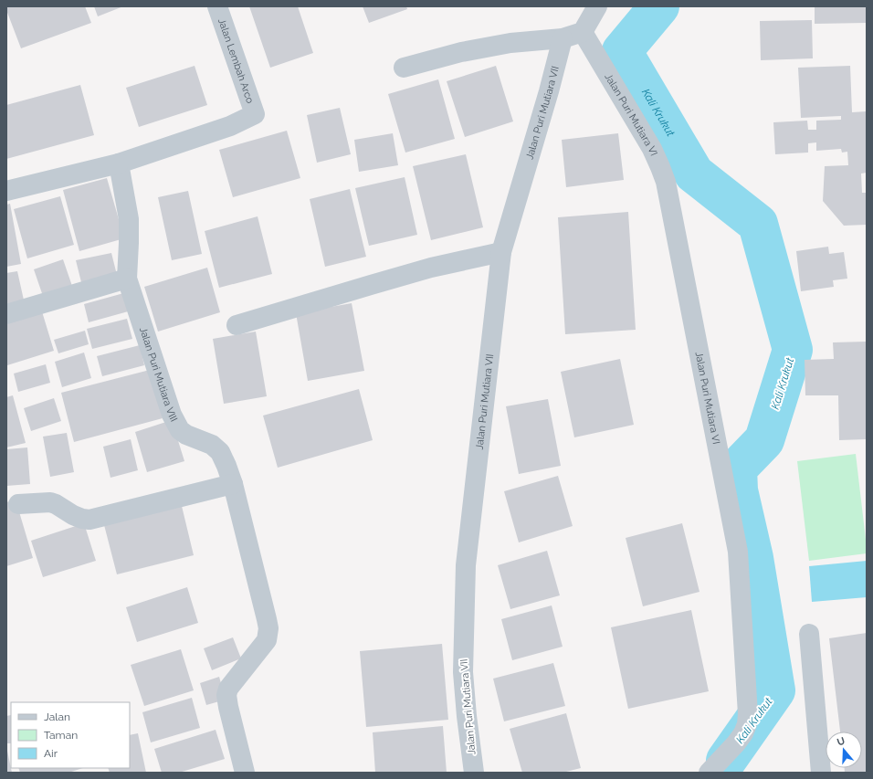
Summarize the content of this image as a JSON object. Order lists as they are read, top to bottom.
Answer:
{
  "streets": {
    "street": [
      "Jalan Lembah Arco",
      "Jalan Puri Mutiara VII",
      "Jalan Puri Mutiara VI",
      "Jalan Puri Mutiara VIII"
    ]
  },
  "crossings": [
    ["Jalan Lembah Arco", "Jalan Puri Mutiara VIII"]
  ],
  "water": ["Kali Krukut"],
  "legend": ["Jalan", "Taman", "Air"],
  "north": "top"
}
